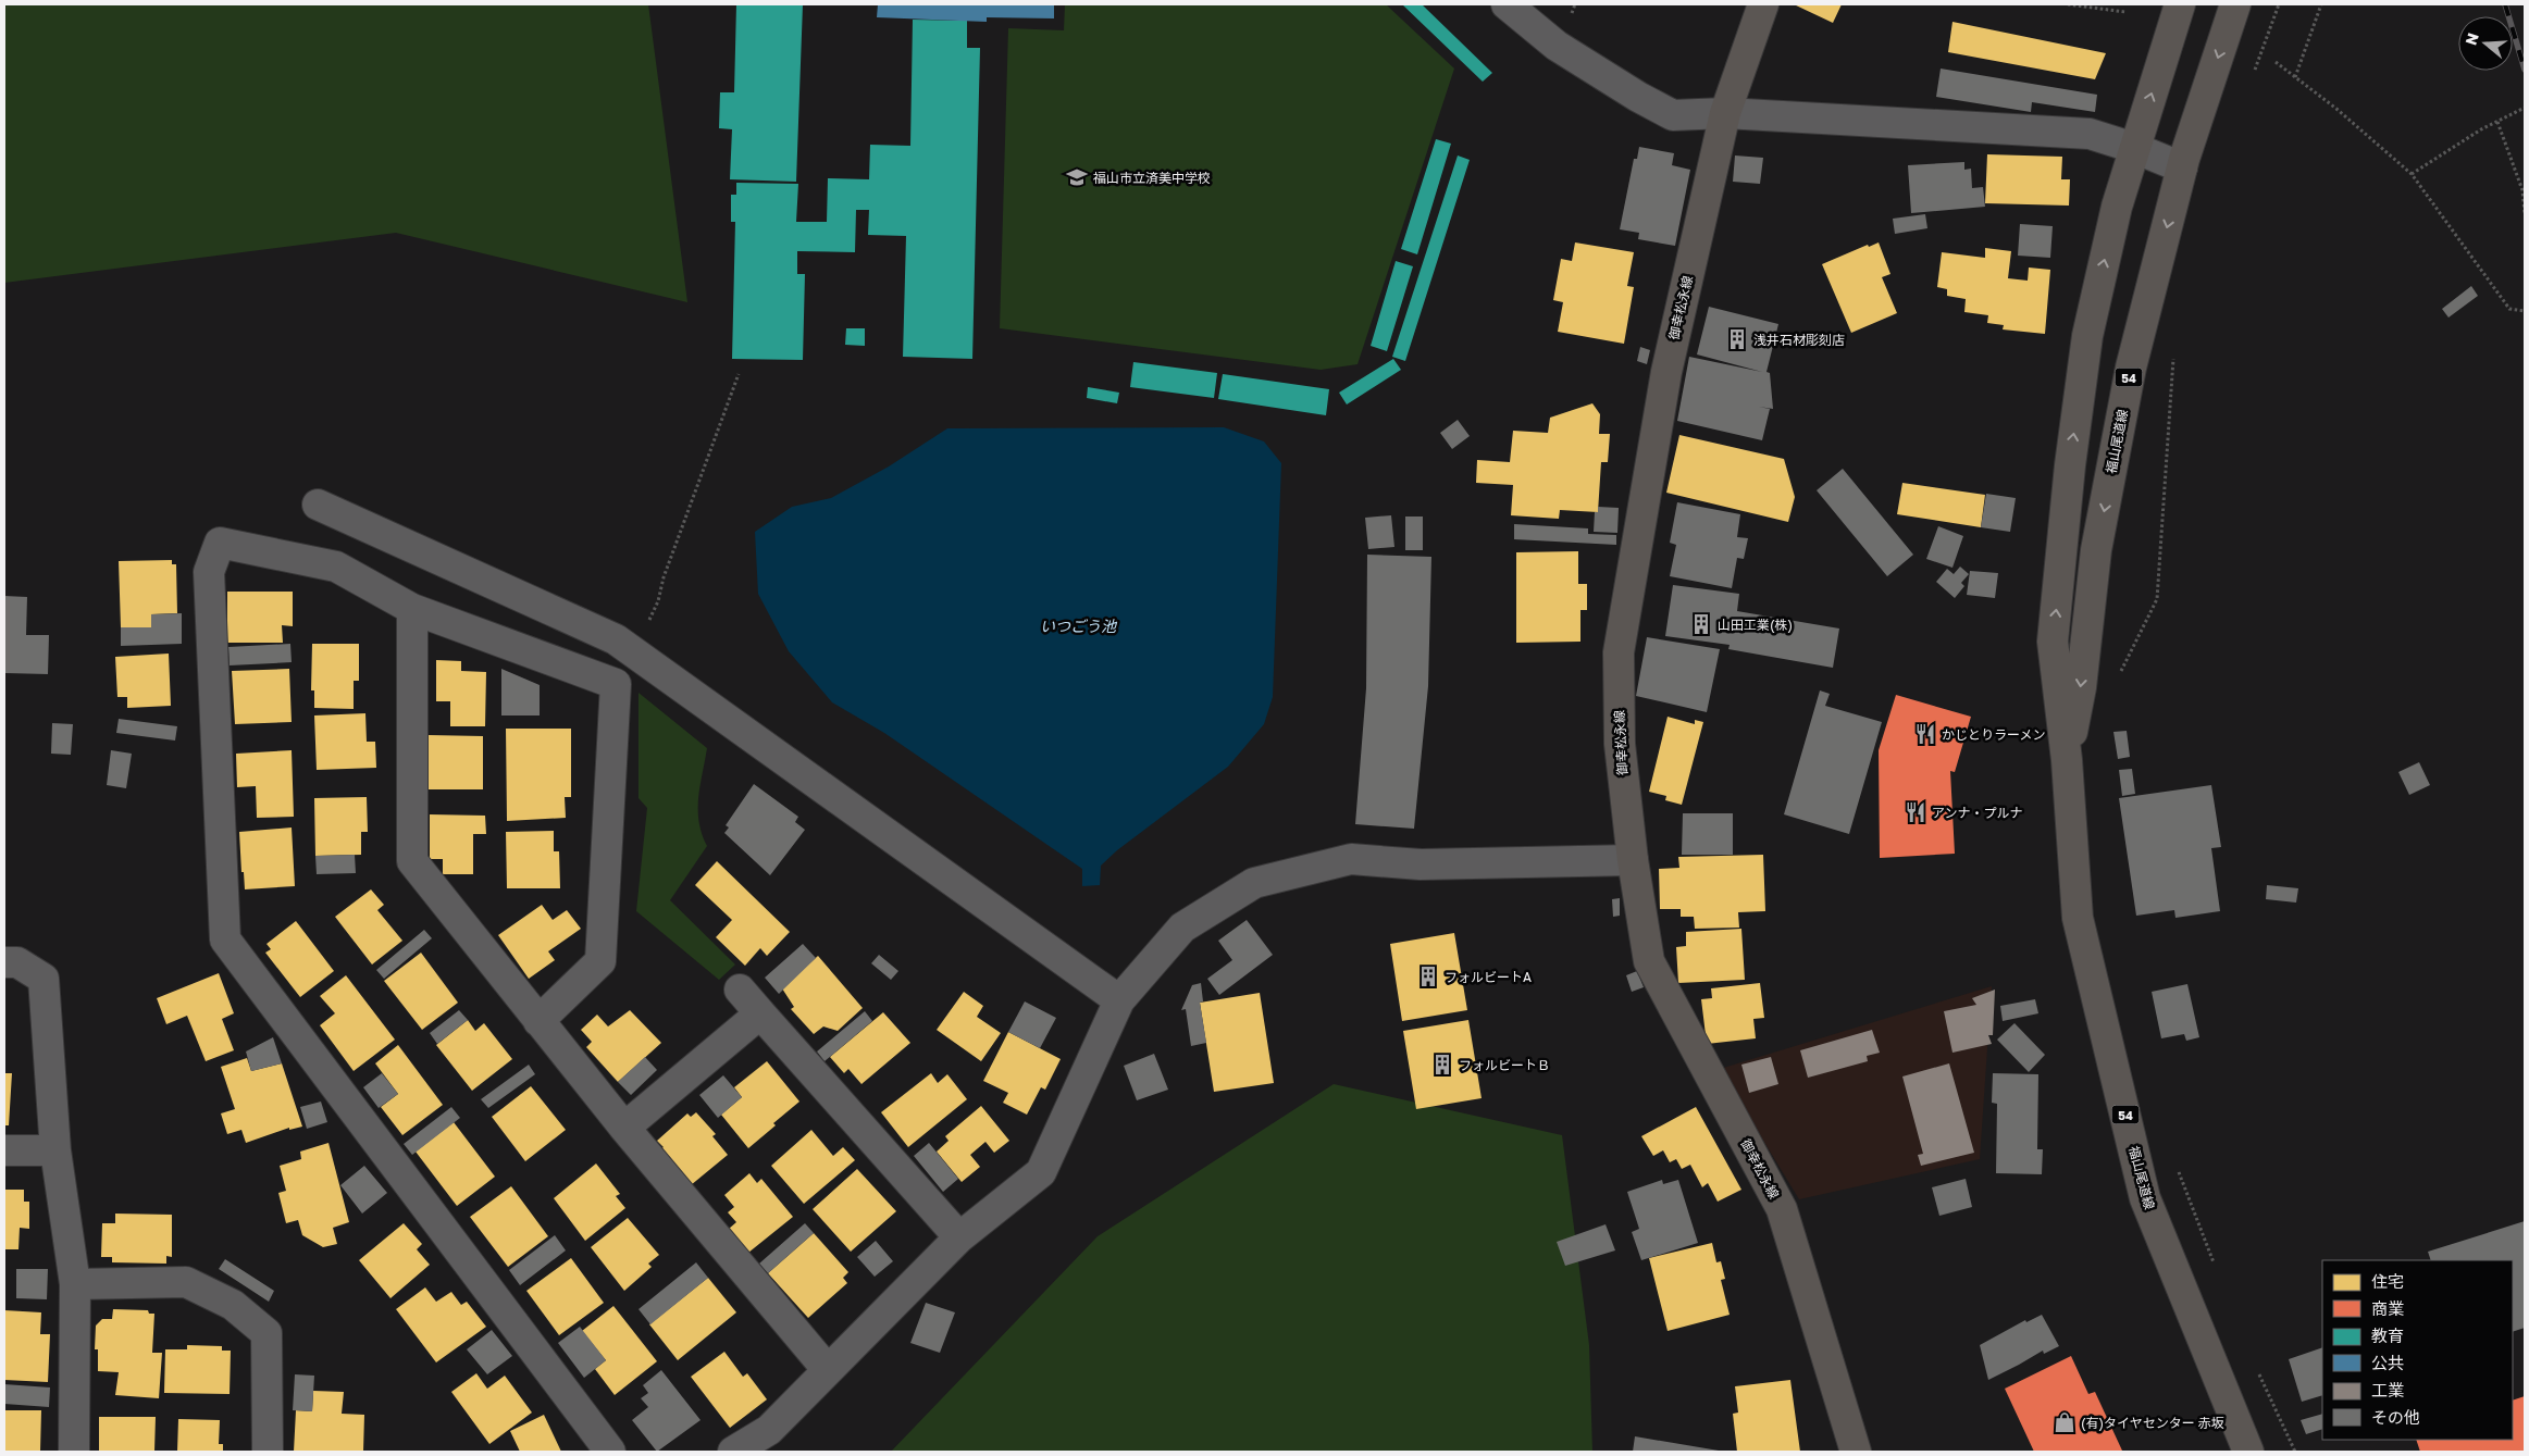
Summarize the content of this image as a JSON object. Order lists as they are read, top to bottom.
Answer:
{
  "streets": {
    "main road": ["御幸松永線", "54", "福山尾道線"]
  },
  "water": ["いつごう池"],
  "places": {
    "school or university": ["福山市立済美中学校"],
    "building": [
      "浅井石材彫刻店",
      "山田工業(株)",
      "フォルビートA",
      "フォルビートＢ"
    ],
    "restaurant": ["かじとりラーメン", "アンナ・プルナ"],
    "shop": ["(有)タイヤセンター 赤坂"]
  },
  "legend": [
    "住宅",
    "商業",
    "教育",
    "公共",
    "工業",
    "その他"
  ],
  "north": "left"
}
